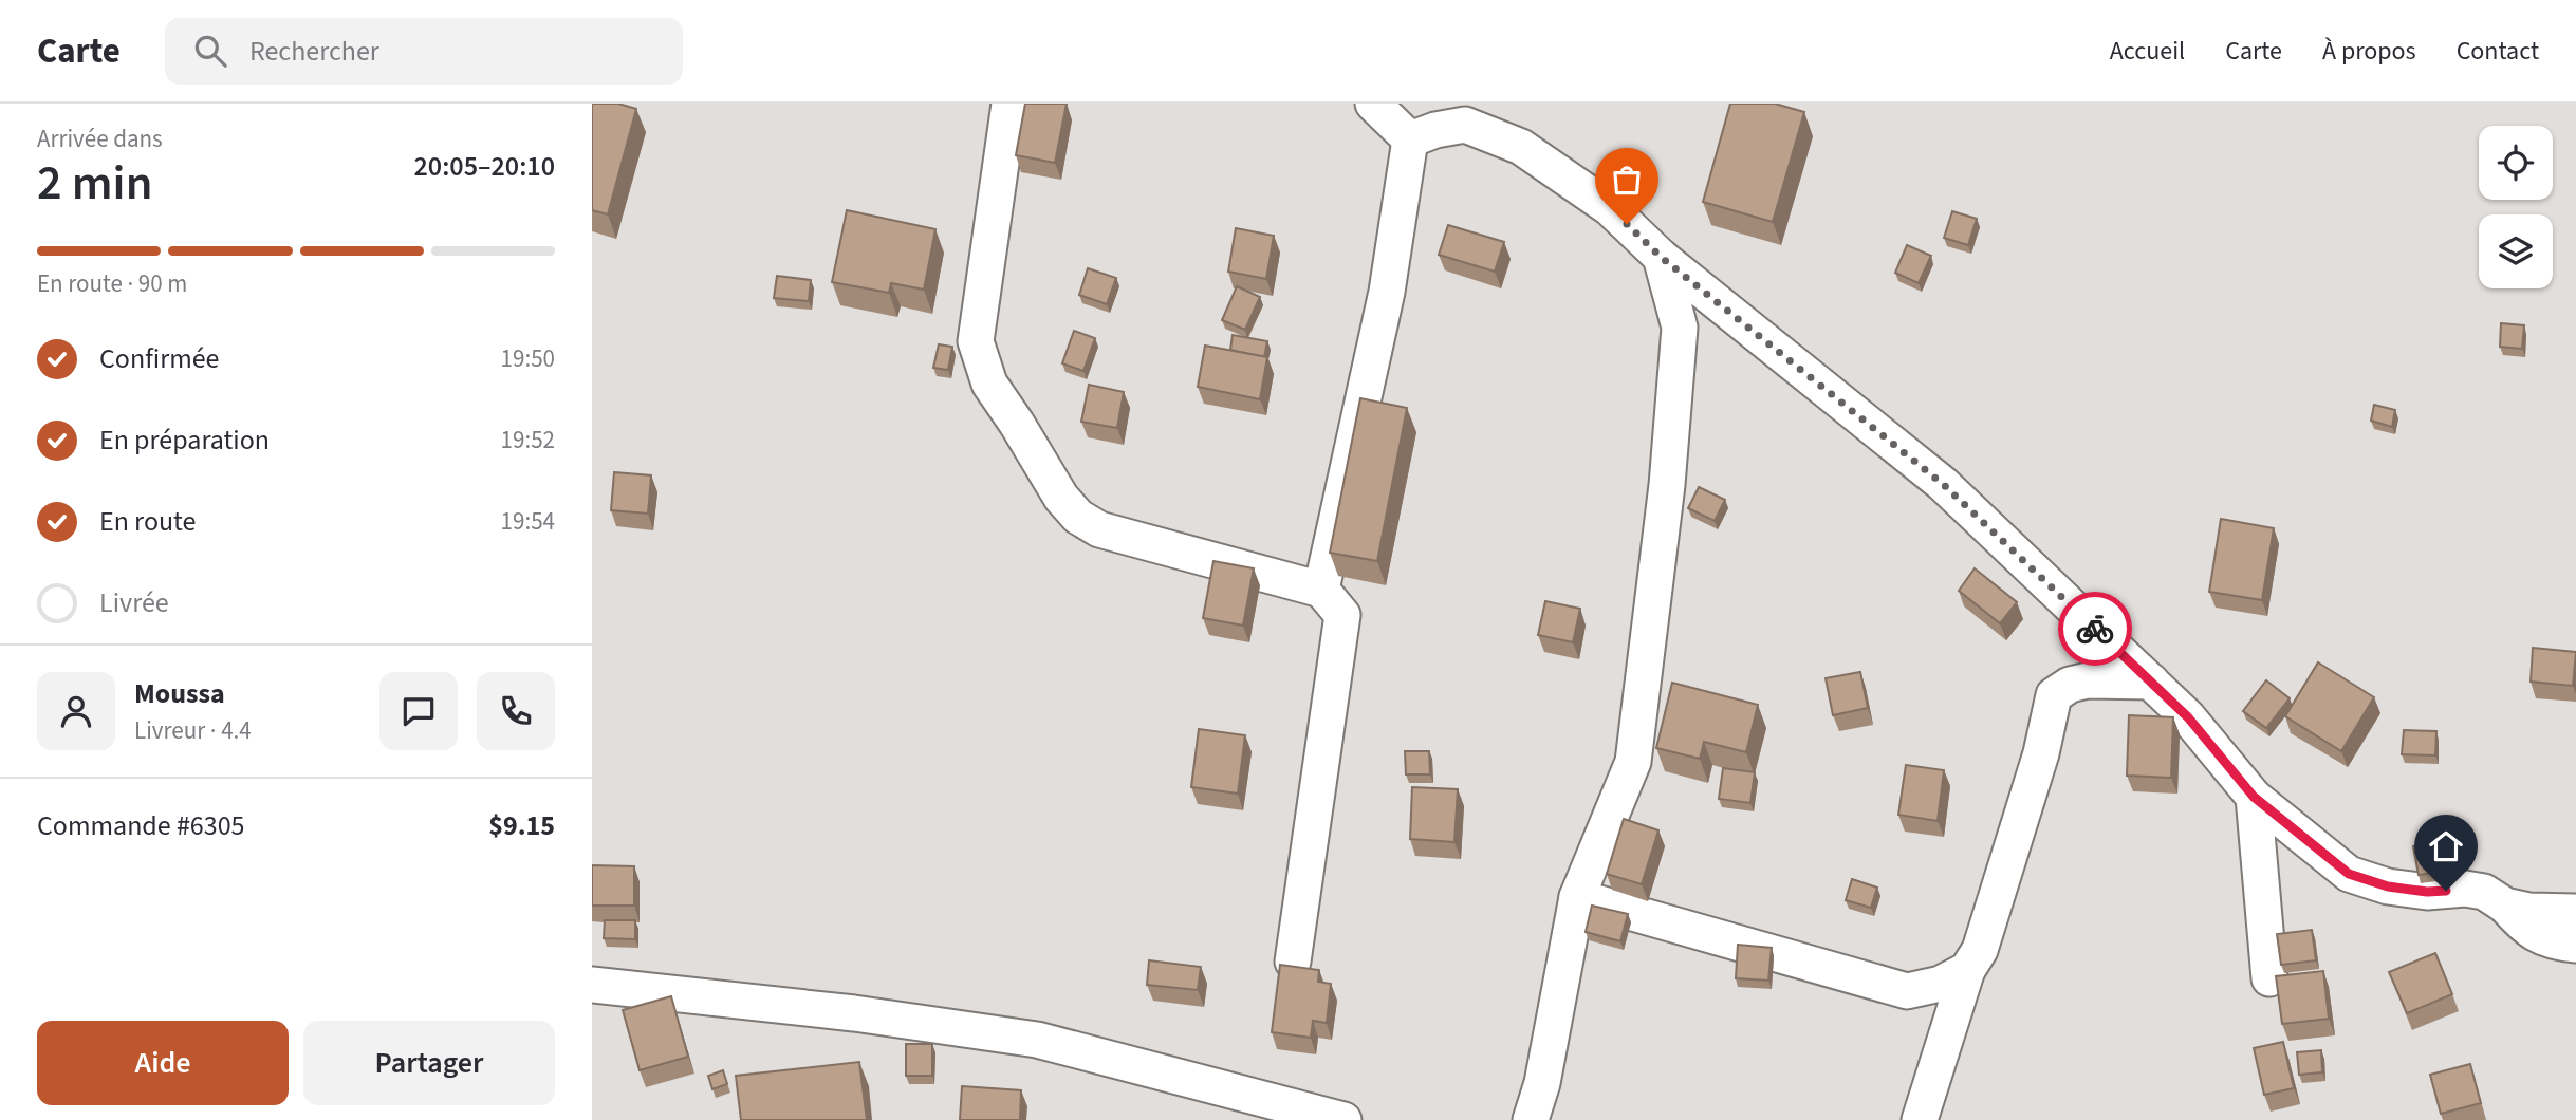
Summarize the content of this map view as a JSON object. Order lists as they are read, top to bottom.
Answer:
{
  "page": {
    "header": "Carte",
    "search": "Rechercher",
    "nav": [
      "Accueil",
      "Carte",
      "À propos",
      "Contact"
    ],
    "heading": ["2 min", "Arrivée dans", "20:05–20:10"],
    "panel": [
      "Moussa",
      "Livreur · 4.4",
      "Commande #6305",
      "$9.15"
    ],
    "bar": "En route · 90 m",
    "list": [
      ["Confirmée", "19:50"],
      ["En préparation", "19:52"],
      ["En route", "19:54"],
      "Livrée"
    ],
    "buttons": ["Aide", "Partager"]
  }
}
